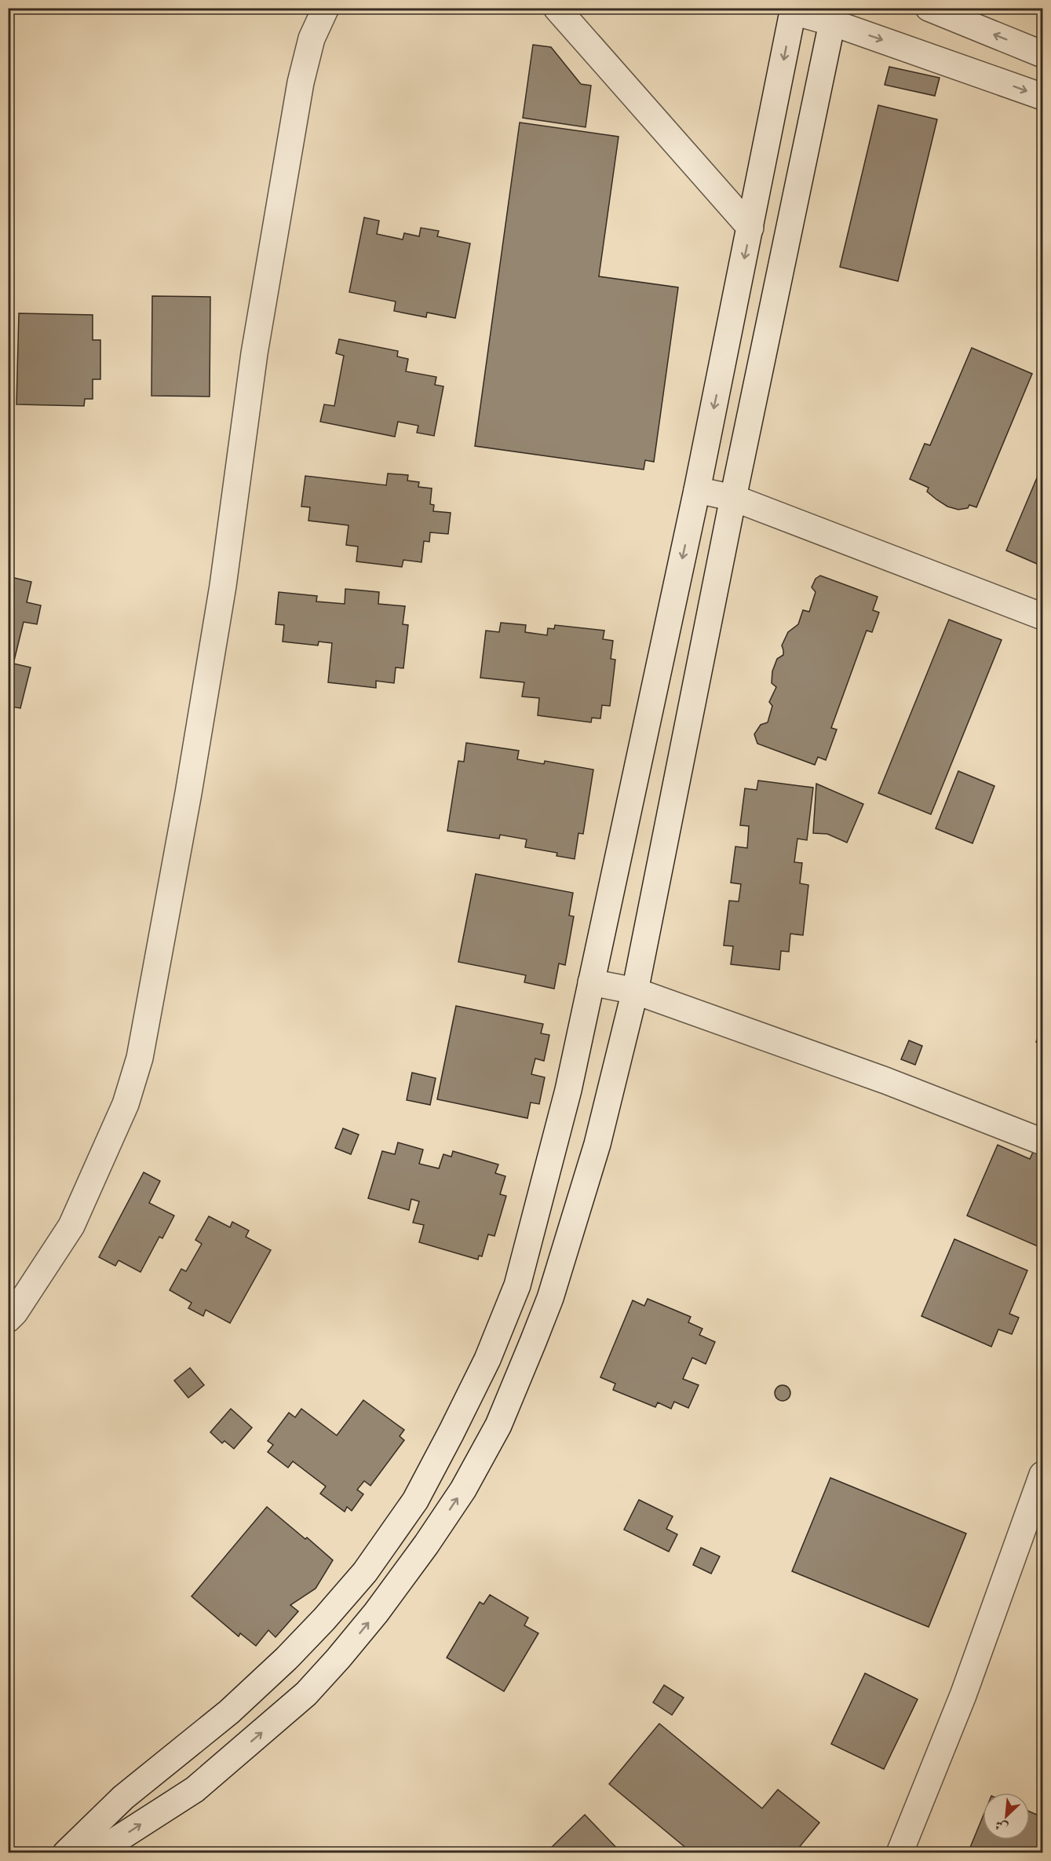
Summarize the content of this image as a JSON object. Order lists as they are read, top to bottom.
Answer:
{
  "north": "bottom left"
}
